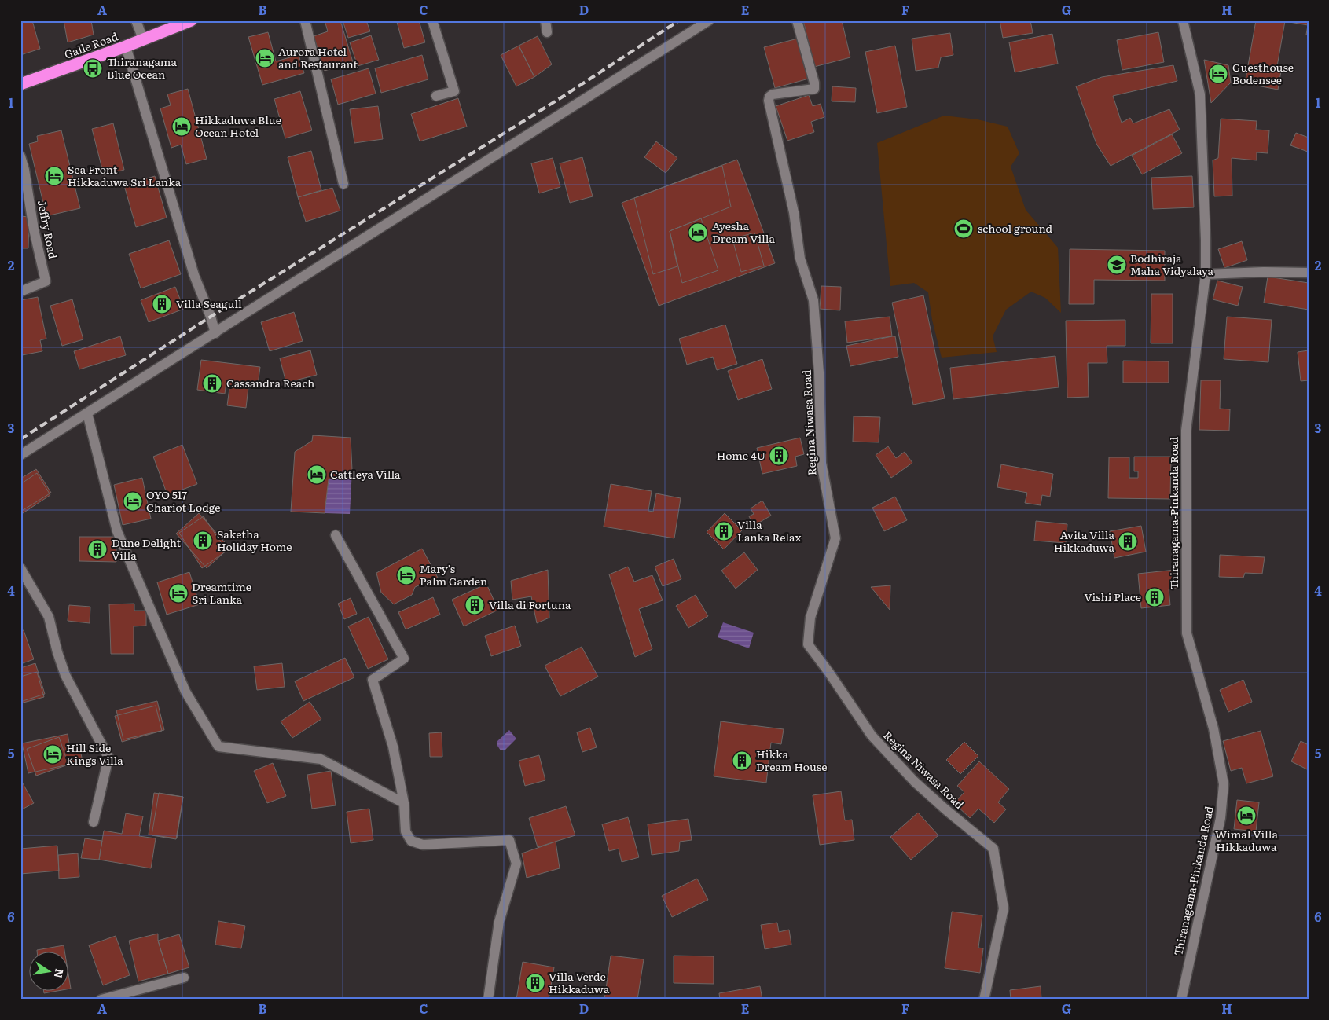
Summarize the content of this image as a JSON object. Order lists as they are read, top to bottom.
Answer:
{
  "streets": {
    "highway": ["Galle Road"],
    "street": ["Jeffry Road", "Regina Niwasa Road", "Thiranagama-Pinkanda Road"]
  },
  "places": {
    "hotel": [
      "Aurora Hotel and Restaurant",
      "Guesthouse Bodensee",
      "Hikkaduwa Blue Ocean Hotel",
      "Sea Front Hikkaduwa Sri Lanka",
      "Ayesha Dream Villa",
      "Cattleya Villa",
      "OYO 517 Chariot Lodge",
      "Mary's Palm Garden",
      "Dreamtime Sri Lanka",
      "Hill Side Kings Villa",
      "Wimal Villa Hikkaduwa"
    ],
    "bus stop": ["Thiranagama Blue Ocean"],
    "sports": ["school ground"],
    "school or university": ["Bodhiraja Maha Vidyalaya"],
    "building": [
      "Villa Seagull",
      "Cassandra Reach",
      "Home 4U",
      "Villa Lanka Relax",
      "Saketha Holiday Home",
      "Avita Villa Hikkaduwa",
      "Dune Delight Villa",
      "Vishi Place",
      "Villa di Fortuna",
      "Hikka Dream House",
      "Villa Verde Hikkaduwa"
    ]
  },
  "north": "right",
  "grid": {
    "columns": [
      "A",
      "B",
      "C",
      "D",
      "E",
      "F",
      "G",
      "H"
    ],
    "rows": [
      "1",
      "2",
      "3",
      "4",
      "5",
      "6"
    ]
  }
}
